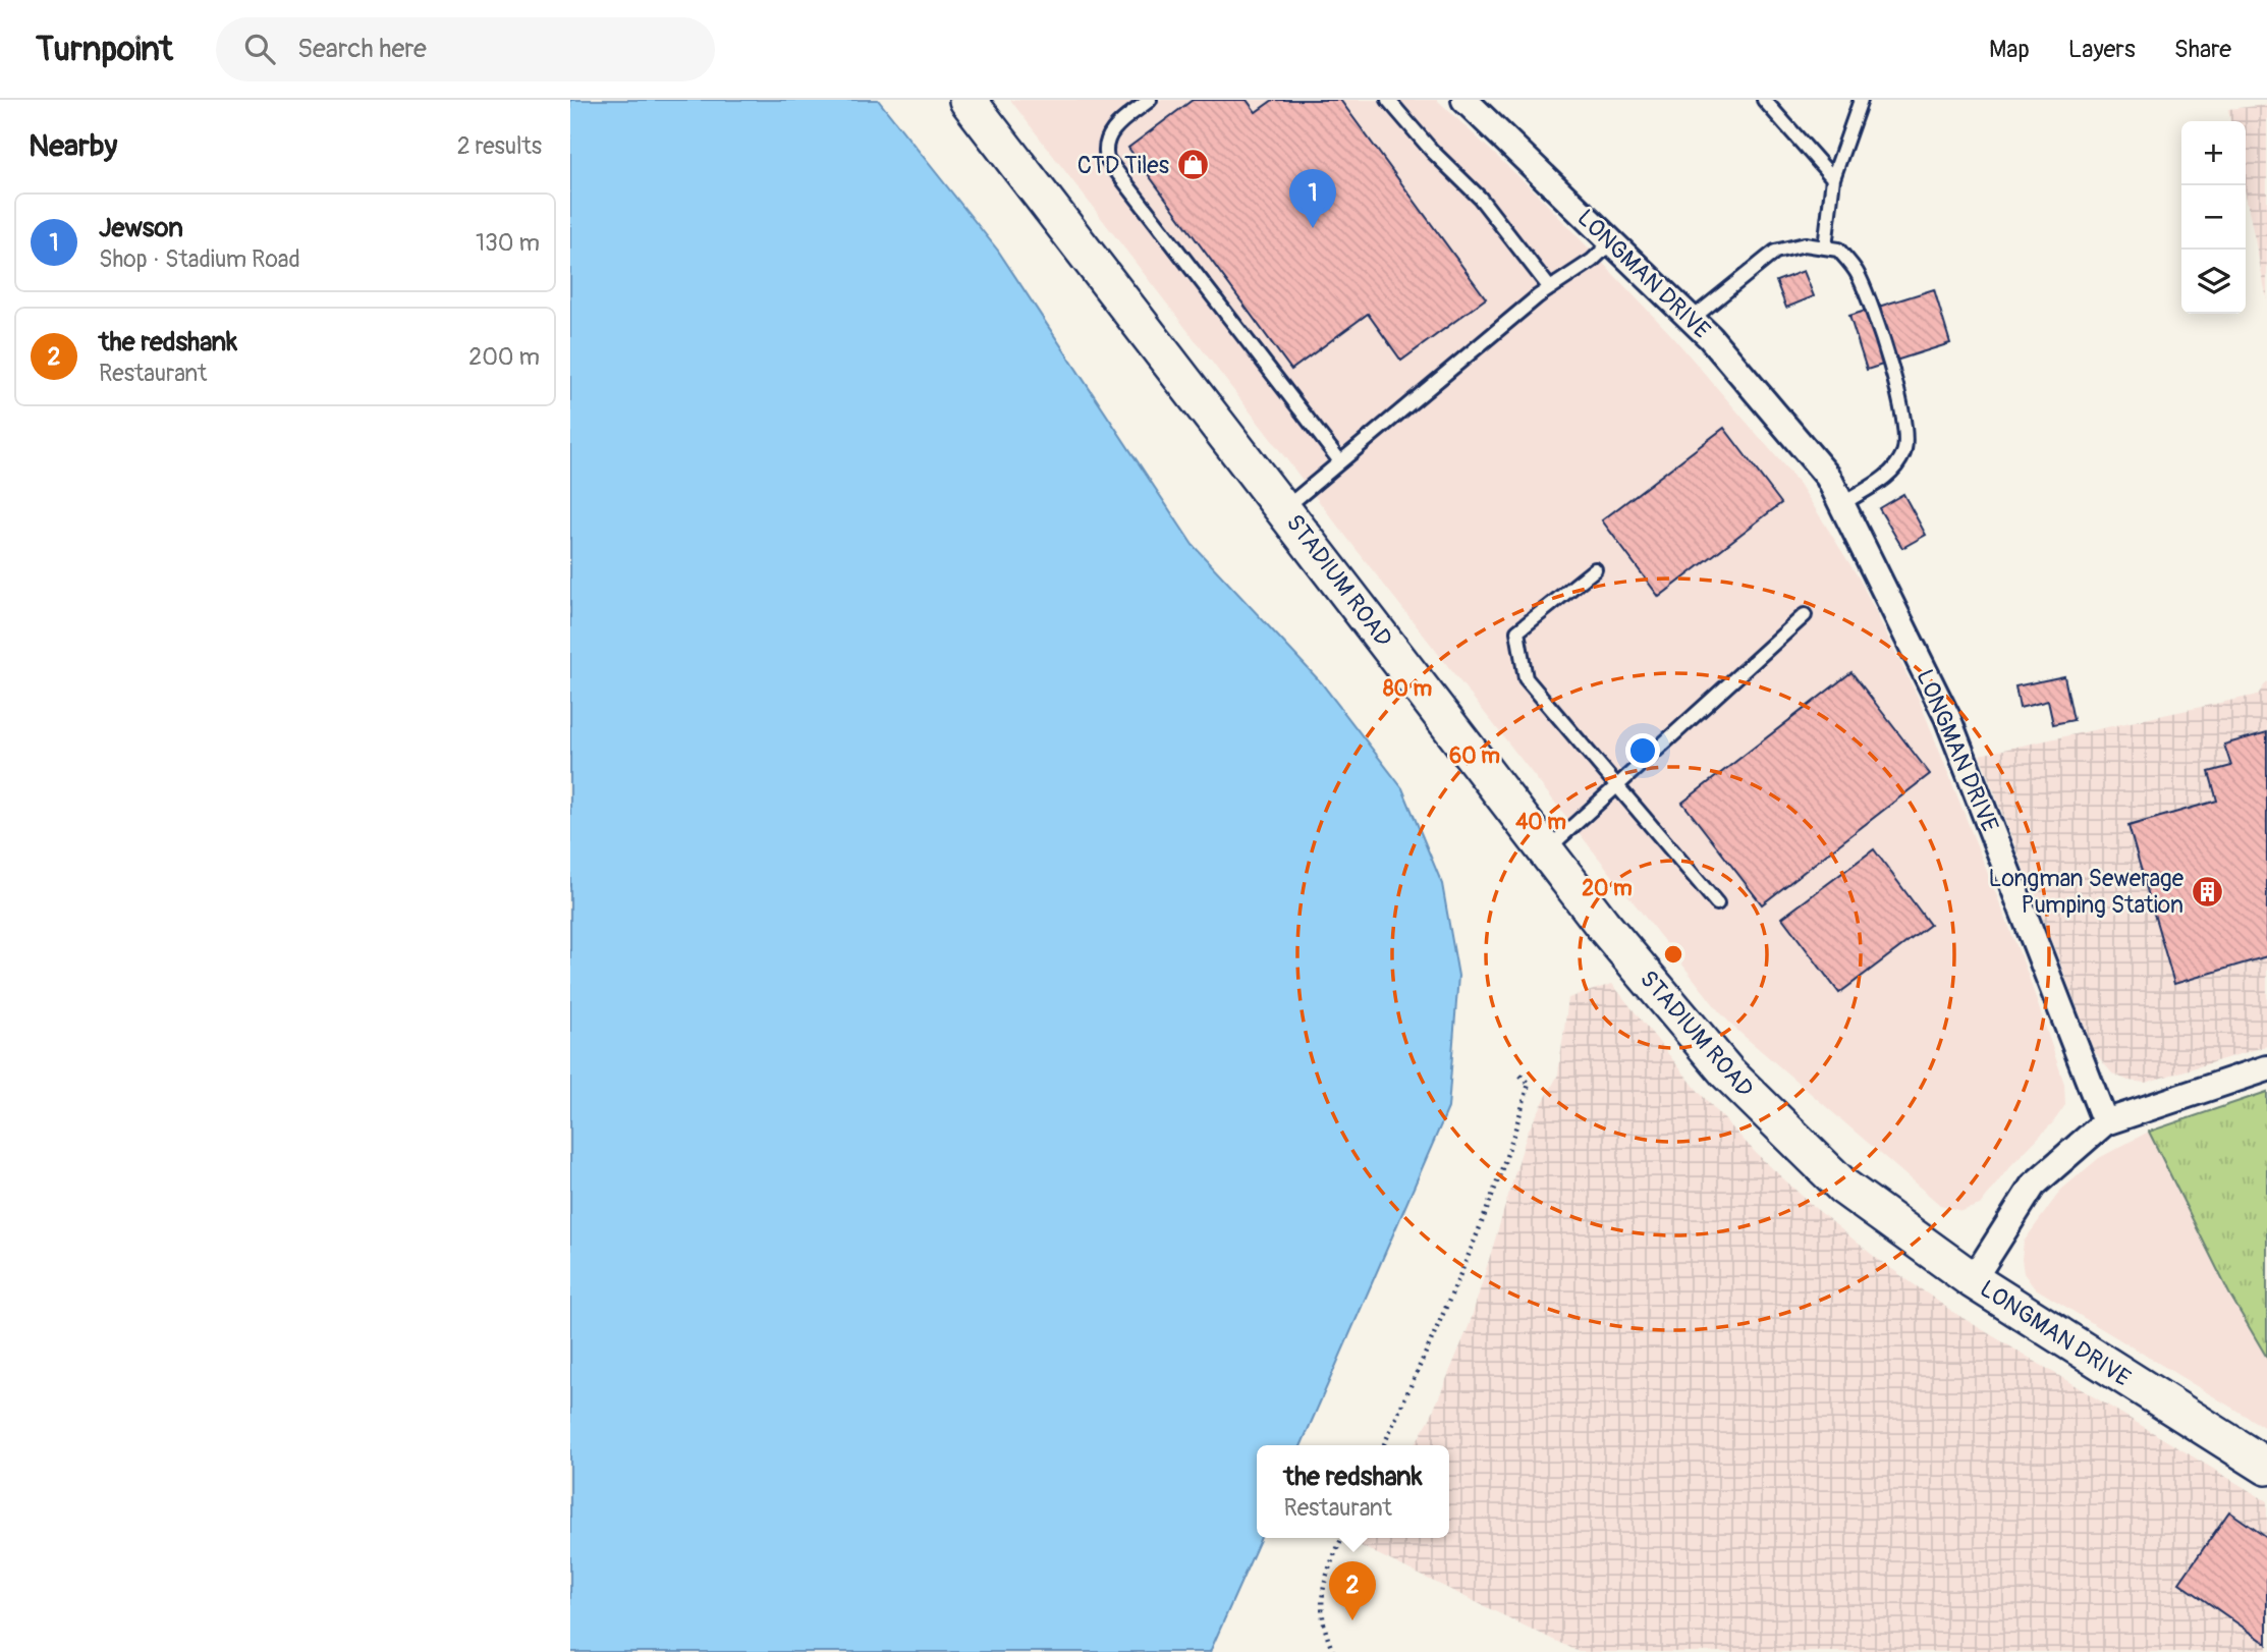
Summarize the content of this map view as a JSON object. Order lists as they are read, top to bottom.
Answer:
{
  "streets": {
    "street": ["LONGMAN DRIVE", "STADIUM ROAD"]
  },
  "crossings": [
    ["LONGMAN DRIVE", "STADIUM ROAD"]
  ],
  "places": {
    "shop": ["CTD Tiles"],
    "building": ["Longman Sewerage Pumping Station"]
  },
  "page": {
    "header": "Turnpoint",
    "search": "Search here",
    "nav": ["Map", "Layers", "Share"],
    "heading": ["Nearby", "2 results"],
    "map_buttons": ["+", "−"],
    "pins": ["1", "2"],
    "list": [
      {
        "mark": "1",
        "name": "Jewson",
        "note": "Shop · Stadium Road",
        "value": "130 m"
      },
      {
        "mark": "2",
        "name": "the redshank",
        "note": "Restaurant",
        "value": "200 m"
      }
    ],
    "popup": ["the redshank", "Restaurant"]
  },
  "rings": [
    "80 m",
    "60 m",
    "40 m",
    "20 m"
  ]
}
